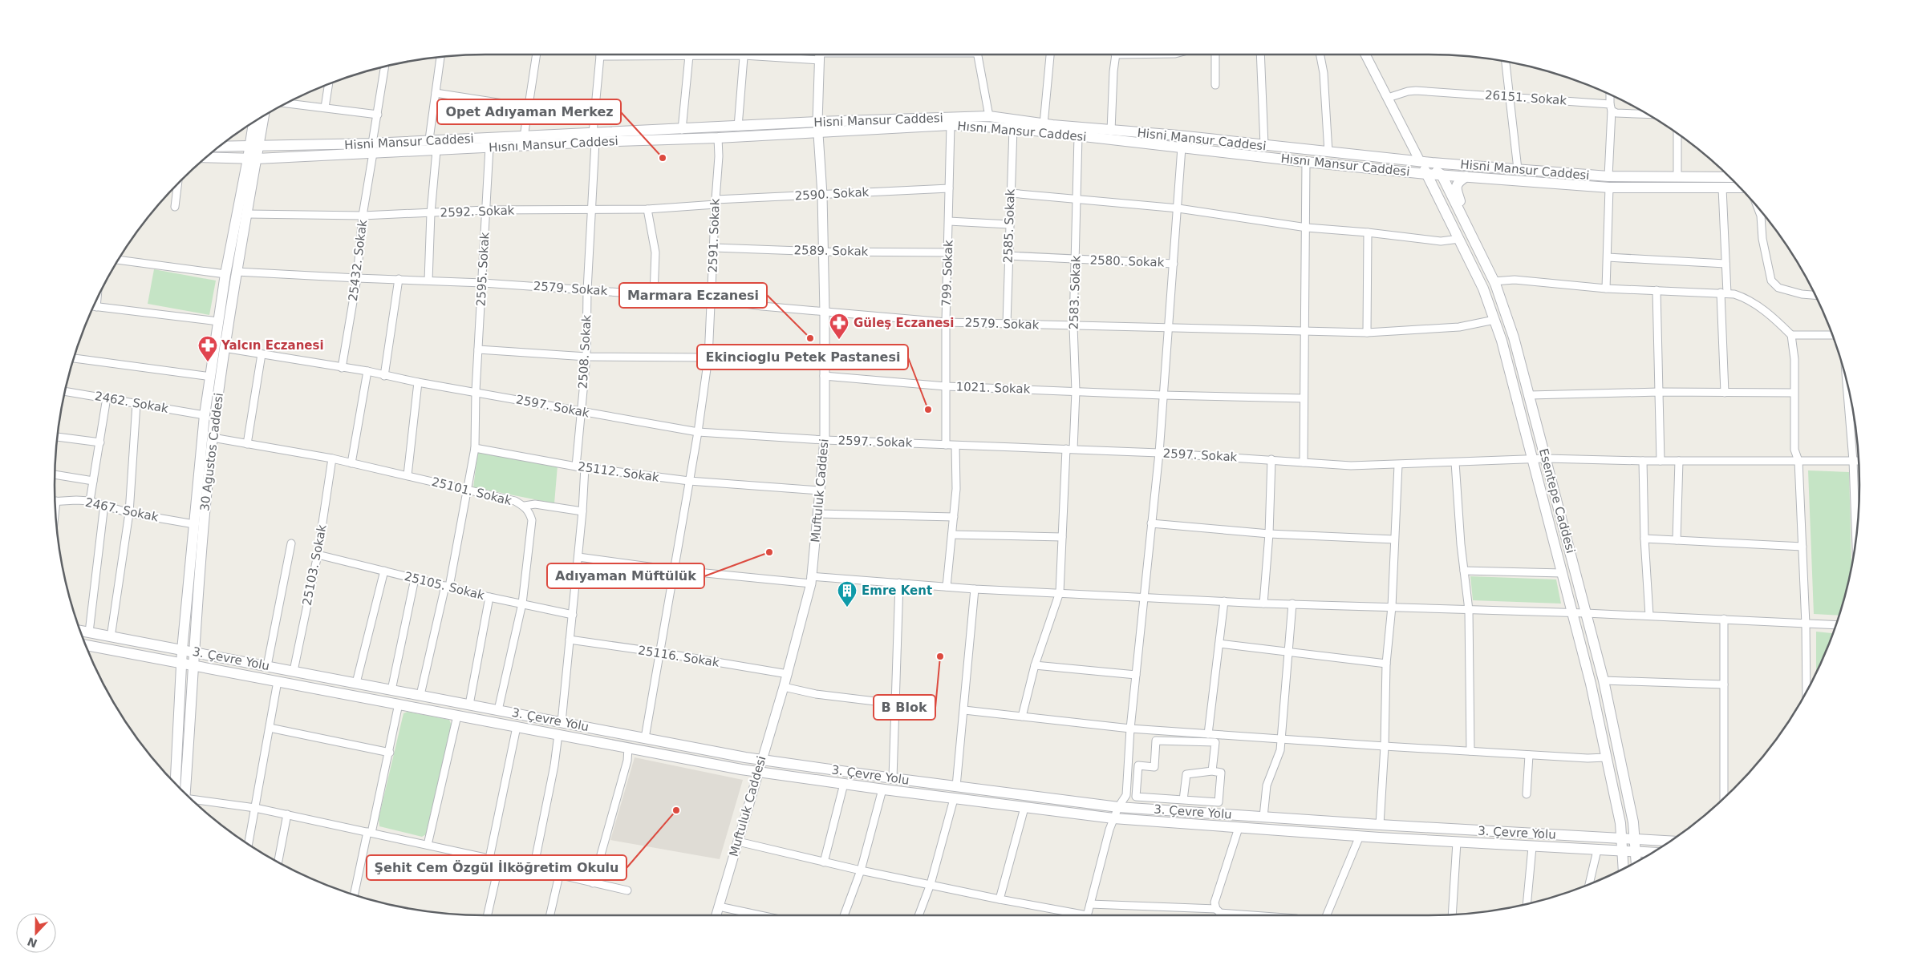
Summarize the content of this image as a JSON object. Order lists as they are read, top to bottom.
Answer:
{
  "streets": {
    "main road": [
      "Hisni Mansur Caddesi",
      "Hısnı Mansur Caddesi",
      "30 Agustos Caddesi",
      "Esentepe Caddesi",
      "3. Çevre Yolu"
    ],
    "street": [
      "26151. Sokak",
      "2590. Sokak",
      "2592. Sokak",
      "2585. Sokak",
      "2591. Sokak",
      "2589. Sokak",
      "25432. Sokak",
      "2580. Sokak",
      "2595. Sokak",
      "799. Sokak",
      "2579. Sokak",
      "2583. Sokak",
      "2508. Sokak",
      "1021. Sokak",
      "2462. Sokak",
      "2597. Sokak",
      "25112. Sokak",
      "Muftuluk Caddesi",
      "25101. Sokak",
      "2467. Sokak",
      "25103. Sokak",
      "25105. Sokak",
      "25116. Sokak"
    ]
  },
  "crossings": [
    ["26151. Sokak", "Esentepe Caddesi"],
    ["Hisni Mansur Caddesi", "Hısnı Mansur Caddesi"],
    ["Hisni Mansur Caddesi", "25432. Sokak"],
    ["Hisni Mansur Caddesi", "2508. Sokak"],
    ["Hisni Mansur Caddesi", "30 Agustos Caddesi"],
    ["Hisni Mansur Caddesi", "Muftuluk Caddesi"],
    ["Hisni Mansur Caddesi", "Esentepe Caddesi"],
    ["Hısnı Mansur Caddesi", "2585. Sokak"],
    ["Hısnı Mansur Caddesi", "2591. Sokak"],
    ["Hısnı Mansur Caddesi", "25432. Sokak"],
    ["Hısnı Mansur Caddesi", "2595. Sokak"],
    ["Hısnı Mansur Caddesi", "799. Sokak"],
    ["Hısnı Mansur Caddesi", "2583. Sokak"],
    ["Hısnı Mansur Caddesi", "2508. Sokak"],
    ["Hısnı Mansur Caddesi", "30 Agustos Caddesi"],
    ["Hısnı Mansur Caddesi", "Muftuluk Caddesi"],
    ["Hısnı Mansur Caddesi", "Esentepe Caddesi"],
    ["2590. Sokak", "2592. Sokak"],
    ["2590. Sokak", "2591. Sokak"],
    ["2590. Sokak", "799. Sokak"],
    ["2590. Sokak", "Muftuluk Caddesi"],
    ["2592. Sokak", "25432. Sokak"],
    ["2592. Sokak", "2595. Sokak"],
    ["2592. Sokak", "2508. Sokak"],
    ["2592. Sokak", "30 Agustos Caddesi"],
    ["2585. Sokak", "2580. Sokak"],
    ["2585. Sokak", "2579. Sokak"],
    ["2591. Sokak", "2589. Sokak"],
    ["2591. Sokak", "2579. Sokak"],
    ["2591. Sokak", "2597. Sokak"],
    ["2591. Sokak", "25112. Sokak"],
    ["2591. Sokak", "25116. Sokak"],
    ["2591. Sokak", "3. Çevre Yolu"],
    ["2589. Sokak", "799. Sokak"],
    ["2589. Sokak", "Muftuluk Caddesi"],
    ["25432. Sokak", "2579. Sokak"],
    ["25432. Sokak", "2597. Sokak"],
    ["2580. Sokak", "2583. Sokak"],
    ["2595. Sokak", "2579. Sokak"],
    ["2595. Sokak", "2597. Sokak"],
    ["799. Sokak", "2579. Sokak"],
    ["799. Sokak", "1021. Sokak"],
    ["799. Sokak", "2597. Sokak"],
    ["2579. Sokak", "2583. Sokak"],
    ["2579. Sokak", "2508. Sokak"],
    ["2579. Sokak", "30 Agustos Caddesi"],
    ["2579. Sokak", "Muftuluk Caddesi"],
    ["2579. Sokak", "Esentepe Caddesi"],
    ["2583. Sokak", "1021. Sokak"],
    ["2583. Sokak", "2597. Sokak"],
    ["2508. Sokak", "2597. Sokak"],
    ["2508. Sokak", "25112. Sokak"],
    ["1021. Sokak", "Muftuluk Caddesi"],
    ["2462. Sokak", "30 Agustos Caddesi"],
    ["2597. Sokak", "30 Agustos Caddesi"],
    ["2597. Sokak", "Muftuluk Caddesi"],
    ["2597. Sokak", "Esentepe Caddesi"],
    ["30 Agustos Caddesi", "25101. Sokak"],
    ["30 Agustos Caddesi", "2467. Sokak"],
    ["30 Agustos Caddesi", "3. Çevre Yolu"],
    ["25112. Sokak", "Muftuluk Caddesi"],
    ["Muftuluk Caddesi", "25116. Sokak"],
    ["Muftuluk Caddesi", "3. Çevre Yolu"],
    ["25101. Sokak", "25103. Sokak"],
    ["25101. Sokak", "25105. Sokak"],
    ["25101. Sokak", "3. Çevre Yolu"],
    ["Esentepe Caddesi", "3. Çevre Yolu"],
    ["25103. Sokak", "25105. Sokak"],
    ["25103. Sokak", "3. Çevre Yolu"]
  ],
  "places": {
    "other": [
      "Opet Adıyaman Merkez",
      "Marmara Eczanesi",
      "Ekincioglu Petek Pastanesi",
      "Adıyaman Müftülük",
      "B Blok",
      "Şehit Cem Özgül İlköğretim Okulu"
    ],
    "pharmacy": ["Güleş Eczanesi", "Yalcın Eczanesi"],
    "building": ["Emre Kent"]
  },
  "north": "bottom"
}
